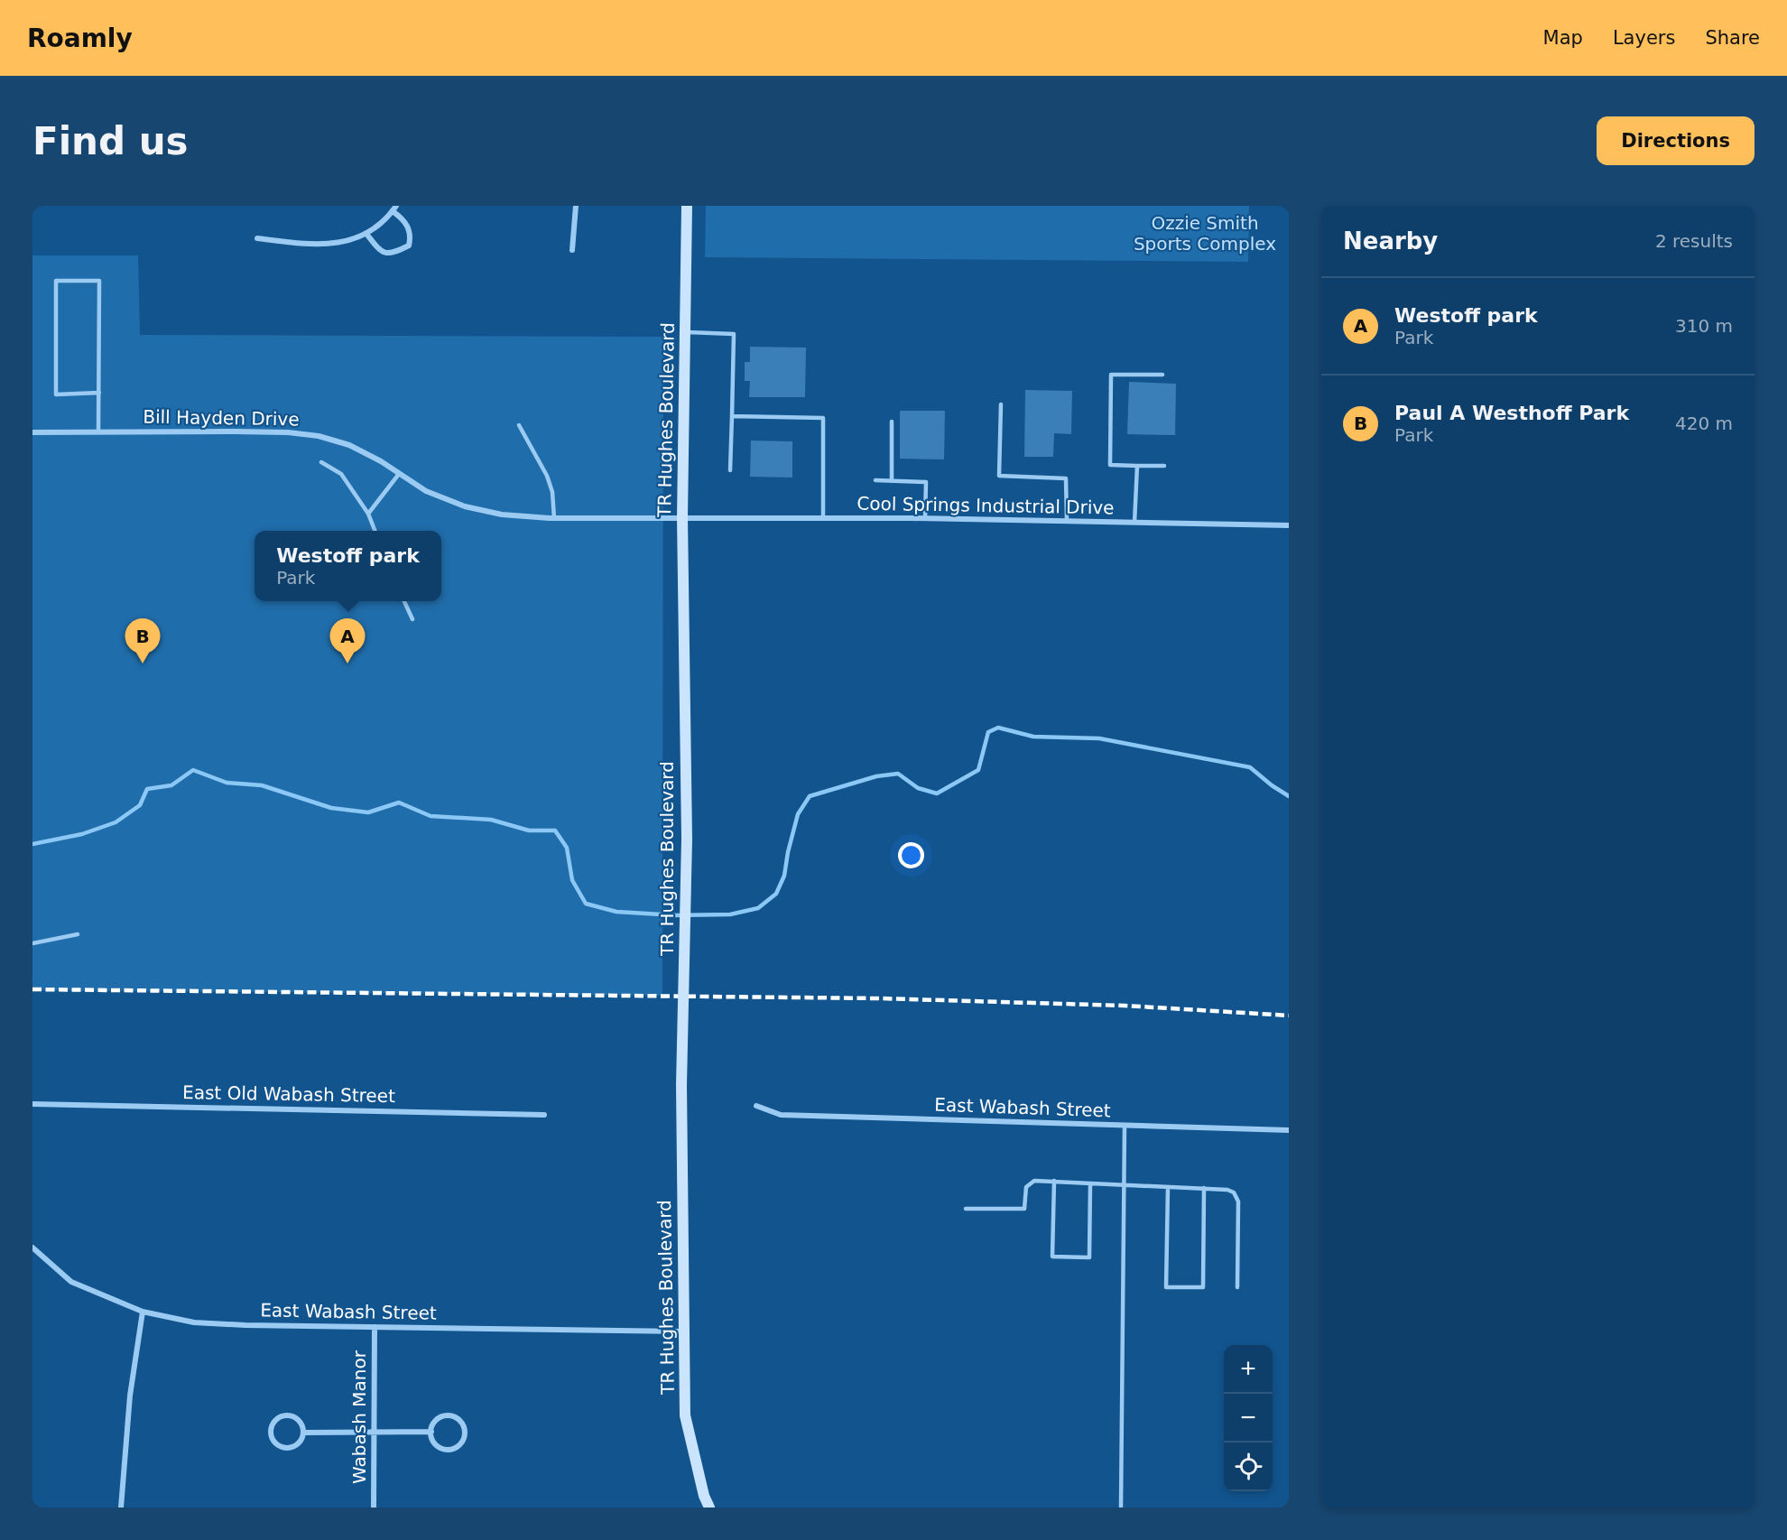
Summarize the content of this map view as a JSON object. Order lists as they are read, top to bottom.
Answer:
{
  "streets": {
    "main road": ["TR Hughes Boulevard"],
    "street": [
      "Bill Hayden Drive",
      "Cool Springs Industrial Drive",
      "East Old Wabash Street",
      "East Wabash Street",
      "Wabash Manor"
    ]
  },
  "crossings": [
    ["Bill Hayden Drive", "TR Hughes Boulevard"],
    ["Bill Hayden Drive", "Cool Springs Industrial Drive"],
    ["TR Hughes Boulevard", "Cool Springs Industrial Drive"],
    ["TR Hughes Boulevard", "East Wabash Street"],
    ["East Wabash Street", "Wabash Manor"]
  ],
  "parks": ["Ozzie Smith Sports Complex"],
  "page": {
    "header": "Roamly",
    "nav": ["Map", "Layers", "Share"],
    "buttons": "Directions",
    "title": "Find us",
    "heading": ["Nearby", "2 results"],
    "list": [
      {
        "mark": "A",
        "name": "Westoff park",
        "note": "Park",
        "value": "310 m"
      },
      {
        "mark": "B",
        "name": "Paul A Westhoff Park",
        "note": "Park",
        "value": "420 m"
      }
    ],
    "popup": ["Westoff park", "Park"],
    "pins": ["A", "B"],
    "map_buttons": ["+", "−"]
  }
}
